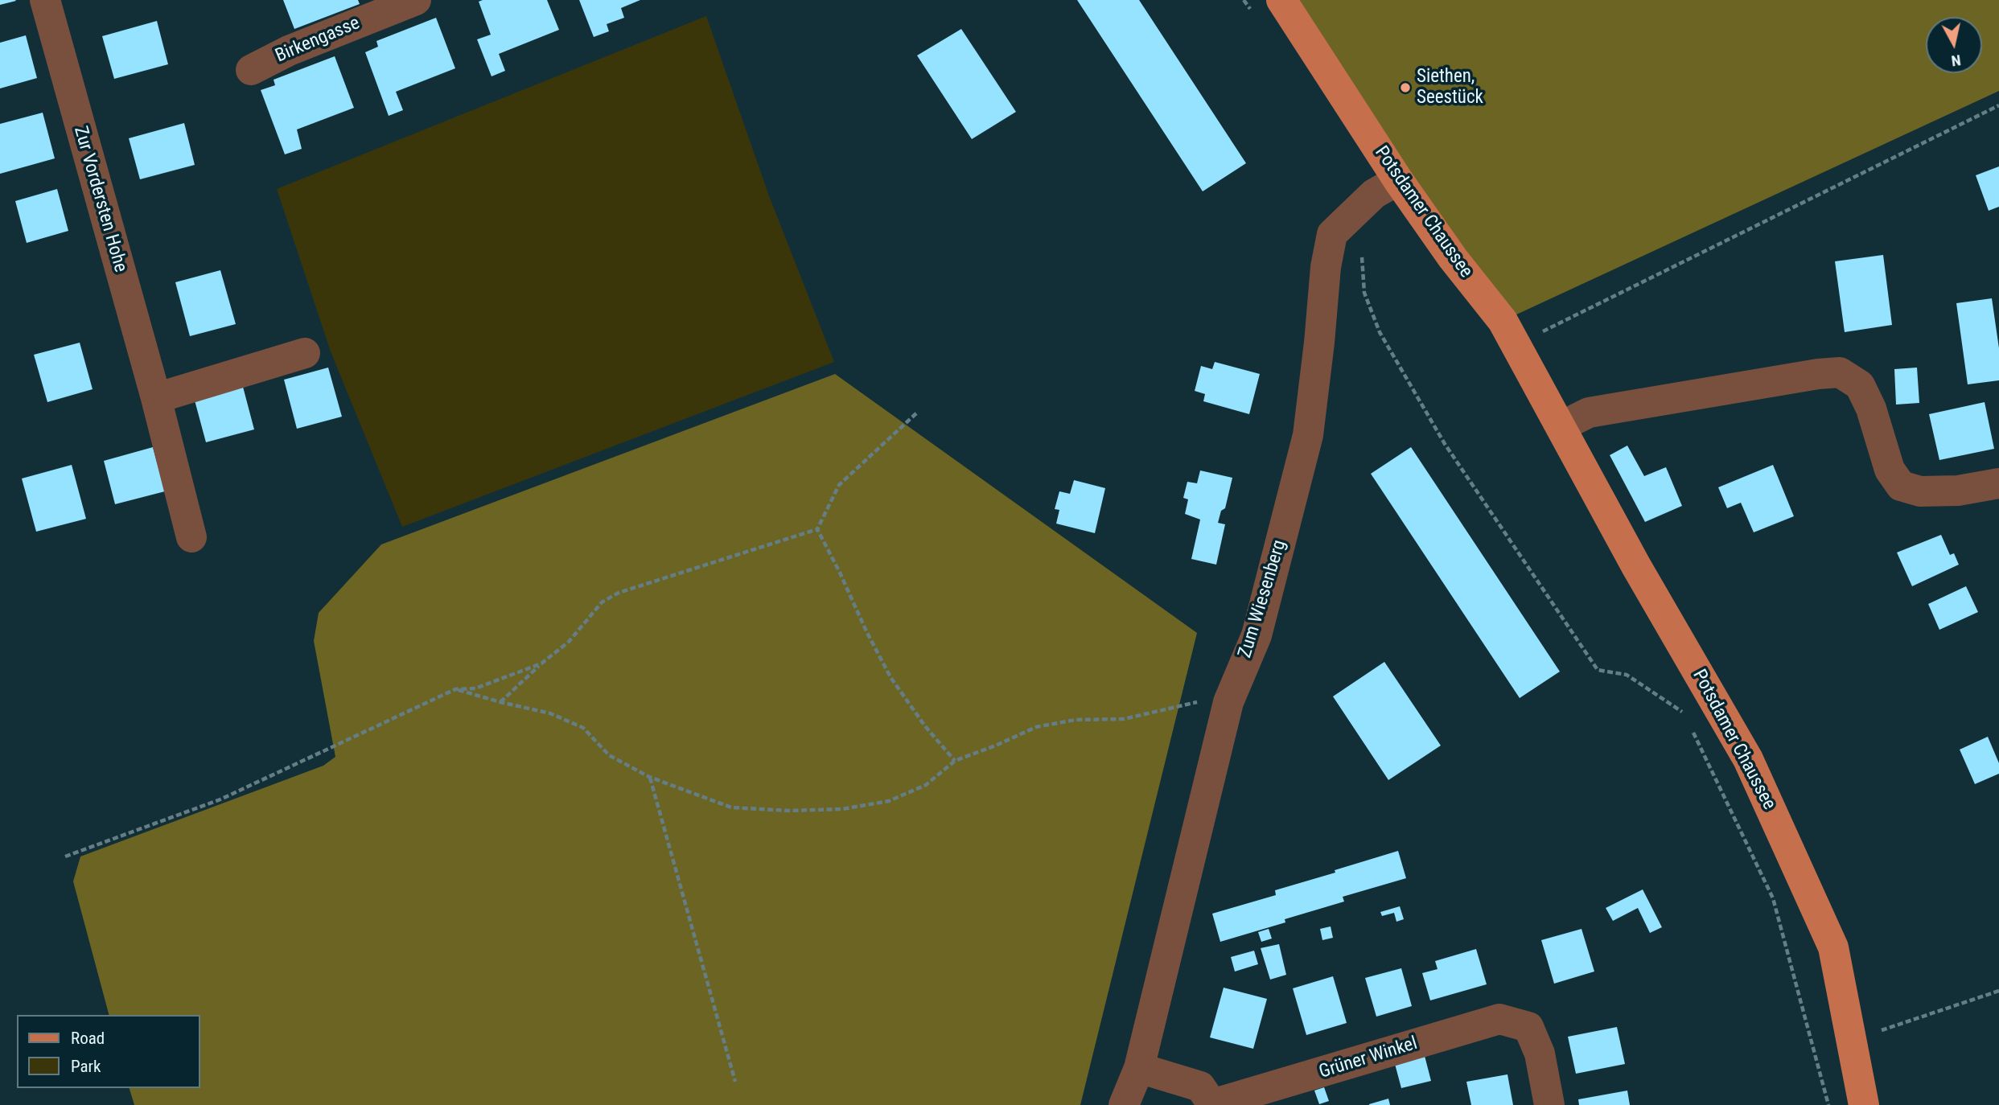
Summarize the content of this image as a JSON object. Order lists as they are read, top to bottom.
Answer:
{
  "streets": {
    "main road": ["Potsdamer Chaussee"],
    "street": [
      "Birkengasse",
      "Zur Vordersten Hohe",
      "Zum Wiesenberg",
      "Grüner Winkel"
    ]
  },
  "crossings": [
    ["Potsdamer Chaussee", "Zum Wiesenberg"],
    ["Zum Wiesenberg", "Grüner Winkel"]
  ],
  "places": ["Siethen, Seestück"],
  "legend": ["Road", "Park"],
  "north": "bottom"
}
